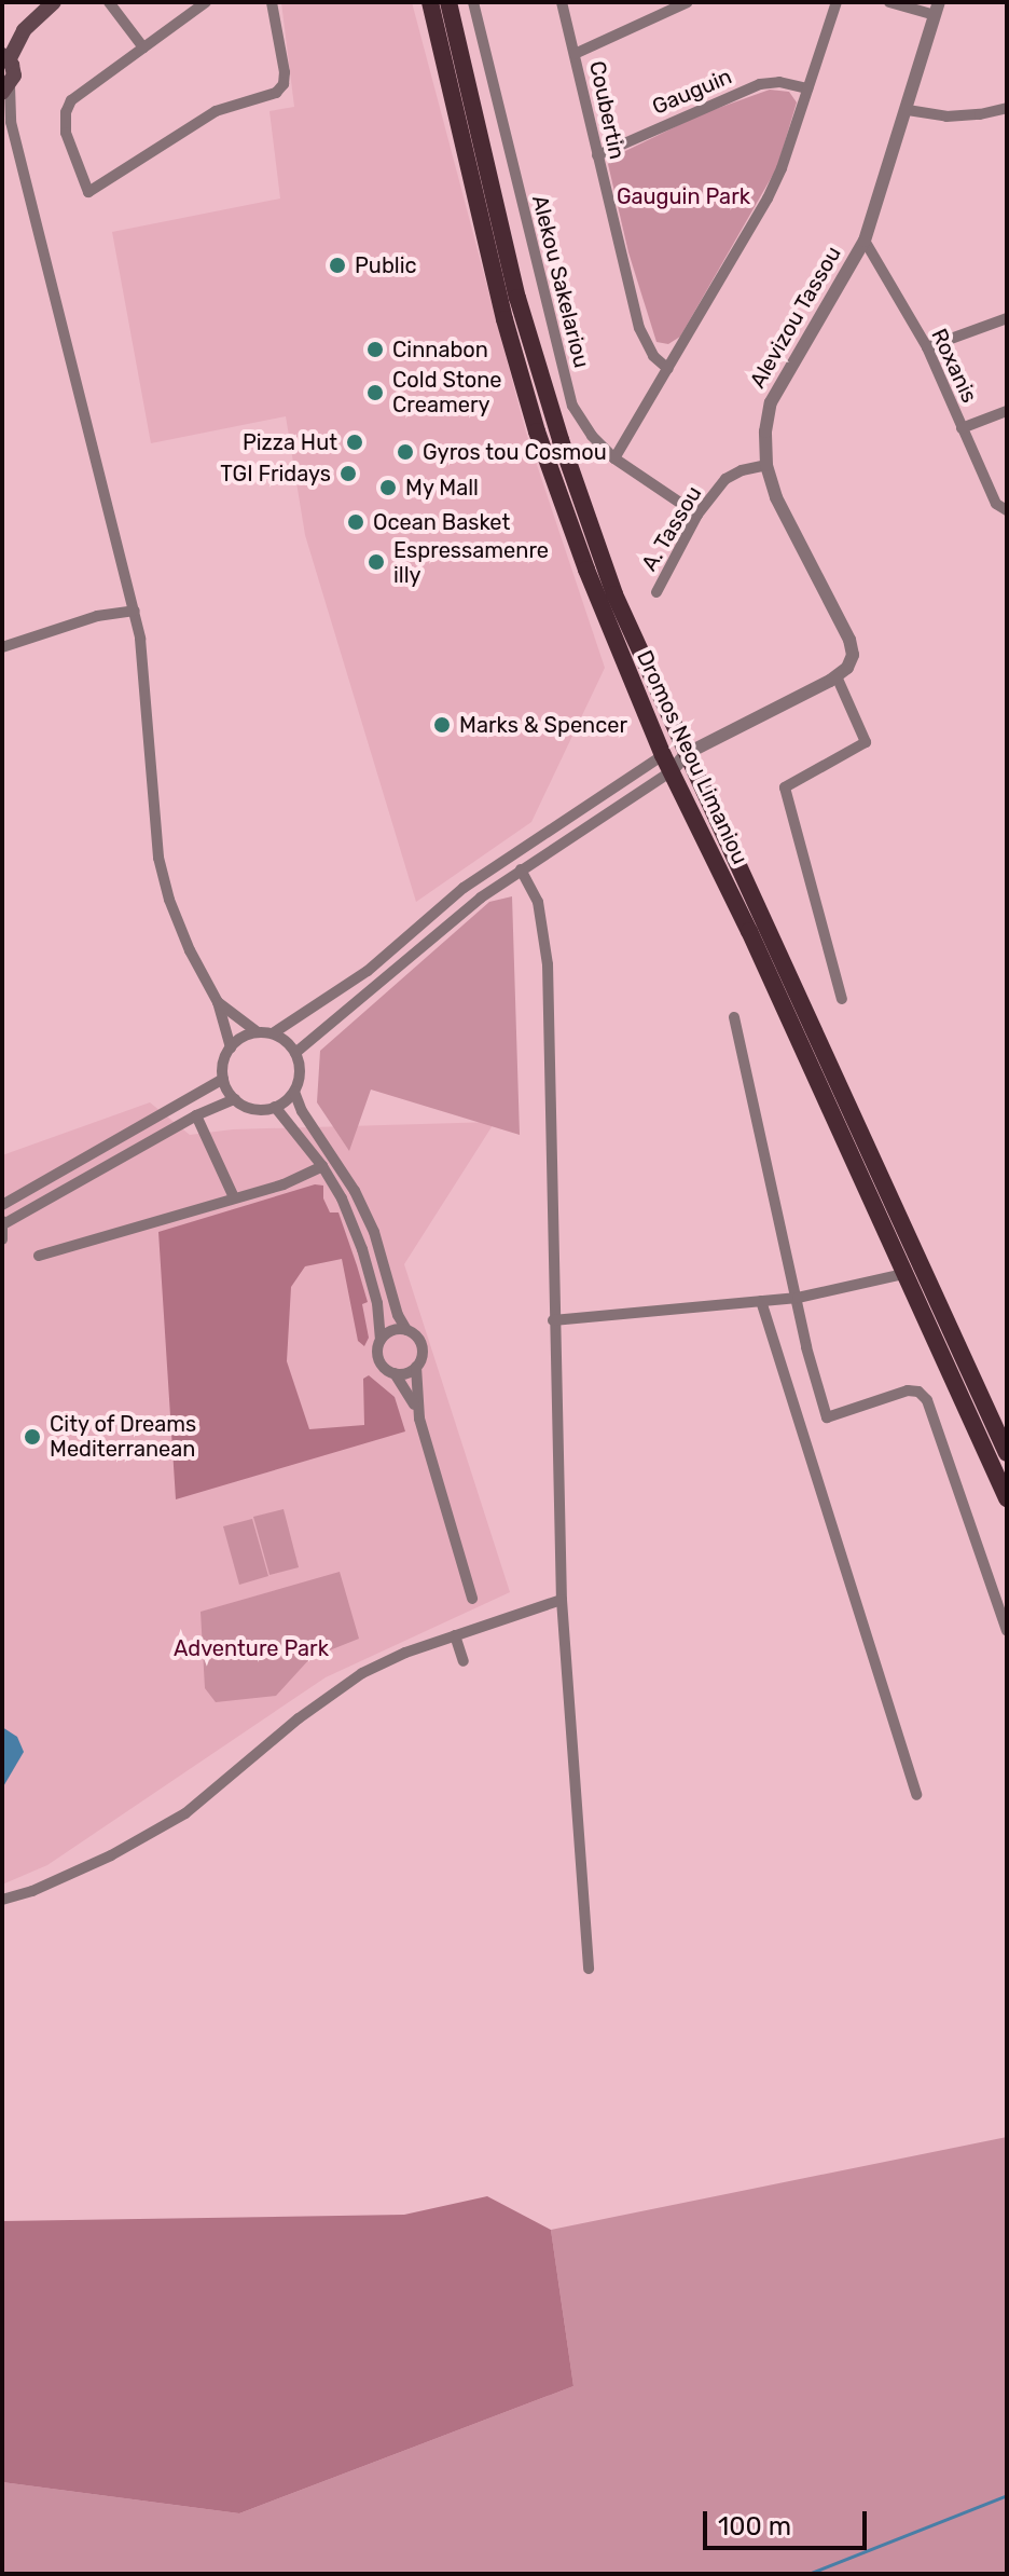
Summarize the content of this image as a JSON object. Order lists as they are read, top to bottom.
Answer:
{
  "streets": {
    "main road": ["Dromos Neou Limaniou"],
    "street": [
      "Gauguin",
      "Coubertin",
      "Alekou Sakelariou",
      "Alevizou Tassou",
      "Roxanis",
      "A. Tassou"
    ]
  },
  "crossings": [
    ["Gauguin", "Coubertin"],
    ["Alekou Sakelariou", "A. Tassou"],
    ["Alevizou Tassou", "Roxanis"],
    ["Alevizou Tassou", "A. Tassou"]
  ],
  "parks": ["Gauguin Park", "Adventure Park"],
  "places": [
    "Public",
    "Cinnabon",
    "Cold Stone Creamery",
    "Pizza Hut",
    "Gyros tou Cosmou",
    "TGI Fridays",
    "My Mall",
    "Ocean Basket",
    "Espressamenre illy",
    "Marks & Spencer",
    "City of Dreams Mediterranean"
  ],
  "scale_bar": "100 m"
}
